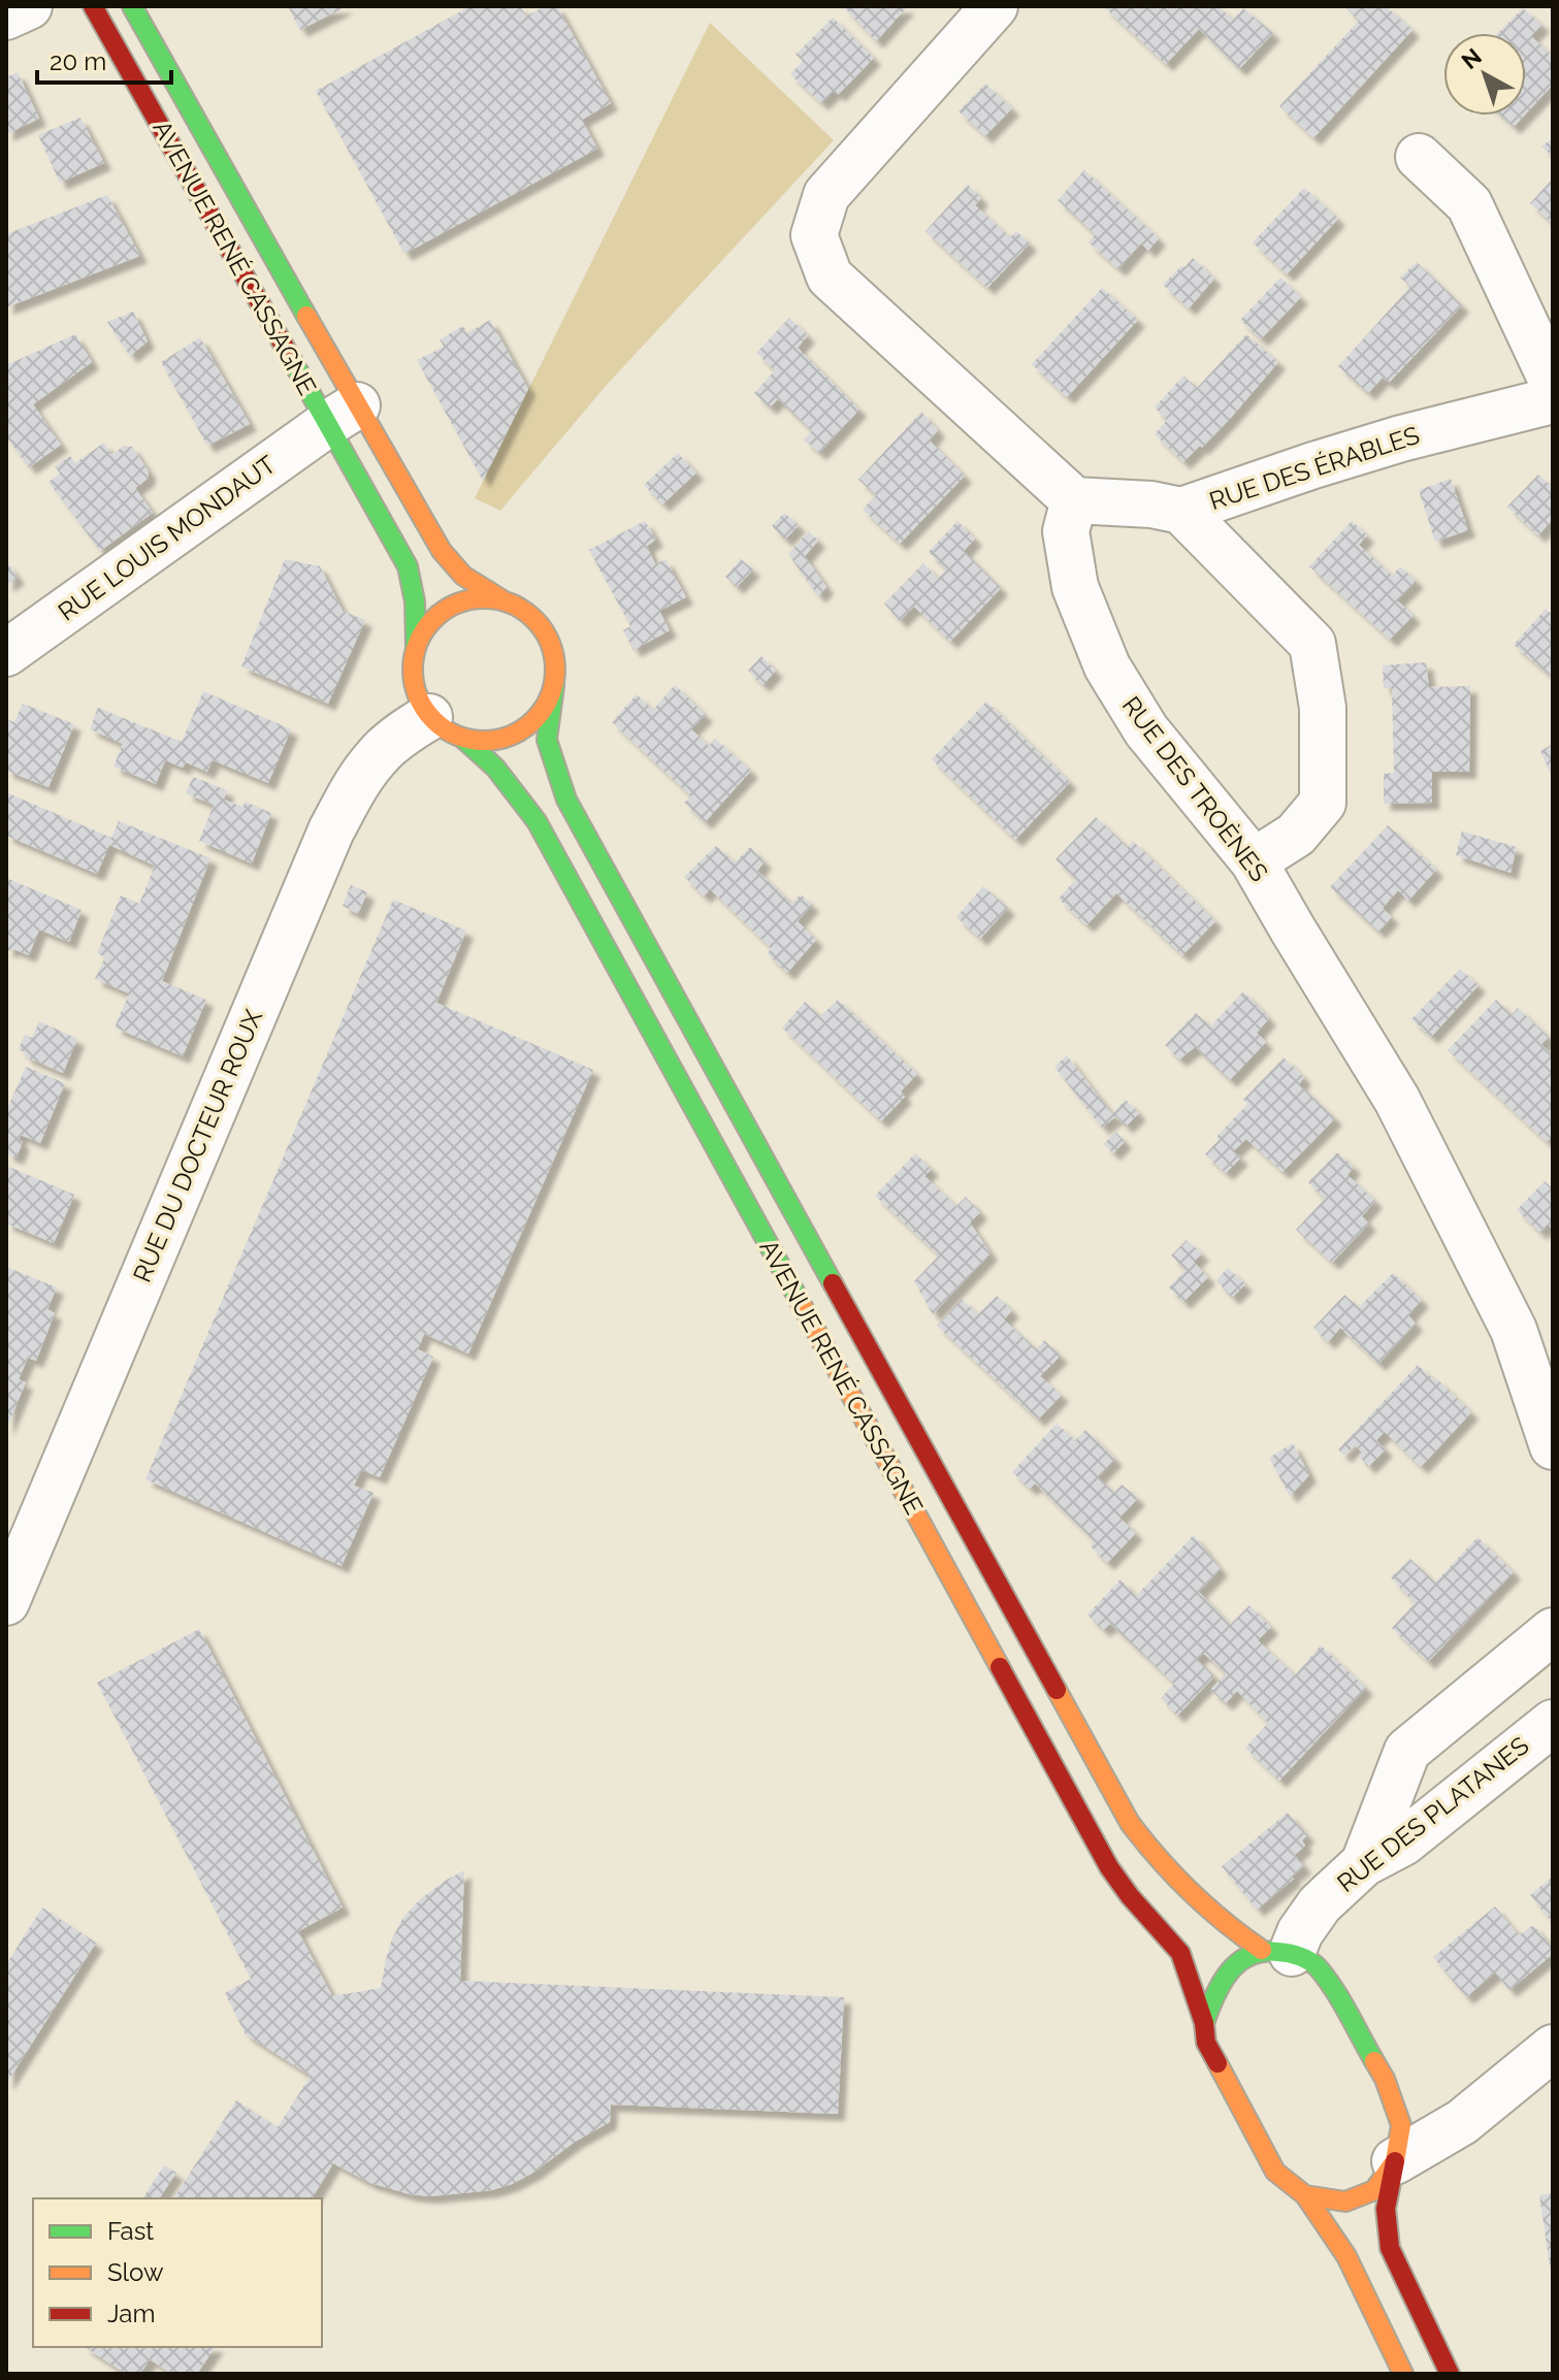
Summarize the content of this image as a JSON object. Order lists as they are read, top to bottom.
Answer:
{
  "streets": {
    "main road": ["AVENUE RENÉ CASSAGNE"],
    "street": [
      "RUE DES ÉRABLES",
      "RUE LOUIS MONDAUT",
      "RUE DES TROÈNES",
      "RUE DU DOCTEUR ROUX",
      "RUE DES PLATANES"
    ]
  },
  "crossings": [
    ["AVENUE RENÉ CASSAGNE", "RUE LOUIS MONDAUT"],
    ["AVENUE RENÉ CASSAGNE", "RUE DU DOCTEUR ROUX"],
    ["AVENUE RENÉ CASSAGNE", "RUE DES PLATANES"],
    ["RUE DES ÉRABLES", "RUE DES TROÈNES"]
  ],
  "legend": ["Fast", "Slow", "Jam"],
  "scale_bar": "20 m",
  "north": "top left"
}
